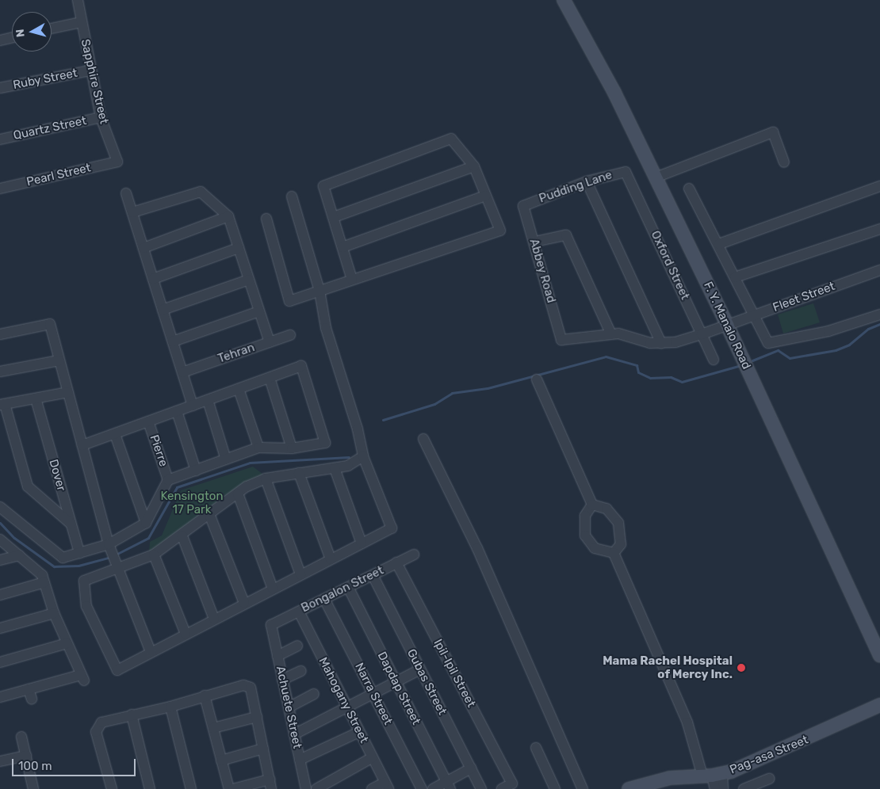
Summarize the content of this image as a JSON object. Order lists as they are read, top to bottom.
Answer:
{
  "streets": {
    "street": [
      "Ruby Street",
      "Sapphire Street",
      "Quartz Street",
      "Pearl Street",
      "Pudding Lane",
      "Oxford Street",
      "Abbey Road",
      "Fleet Street",
      "F. Y. Manalo Road",
      "Tehran",
      "Pierre",
      "Dover",
      "Bongalon Street",
      "Ipil-Ipil Street",
      "Gubas Street",
      "Dapdap Street",
      "Narra Street",
      "Mahogany Street",
      "Achuete Street",
      "Pag-asa Street"
    ]
  },
  "crossings": [
    ["Ruby Street", "Sapphire Street"],
    ["Sapphire Street", "Quartz Street"],
    ["Sapphire Street", "Pearl Street"],
    ["Pudding Lane", "Oxford Street"],
    ["Pudding Lane", "Abbey Road"],
    ["Oxford Street", "Fleet Street"],
    ["Fleet Street", "F. Y. Manalo Road"],
    ["Bongalon Street", "Ipil-Ipil Street"],
    ["Bongalon Street", "Gubas Street"],
    ["Bongalon Street", "Dapdap Street"],
    ["Bongalon Street", "Narra Street"],
    ["Bongalon Street", "Mahogany Street"],
    ["Bongalon Street", "Achuete Street"]
  ],
  "parks": ["Kensington 17 Park"],
  "places": ["Mama Rachel Hospital of Mercy Inc."],
  "scale_bar": "100 m",
  "north": "left"
}
